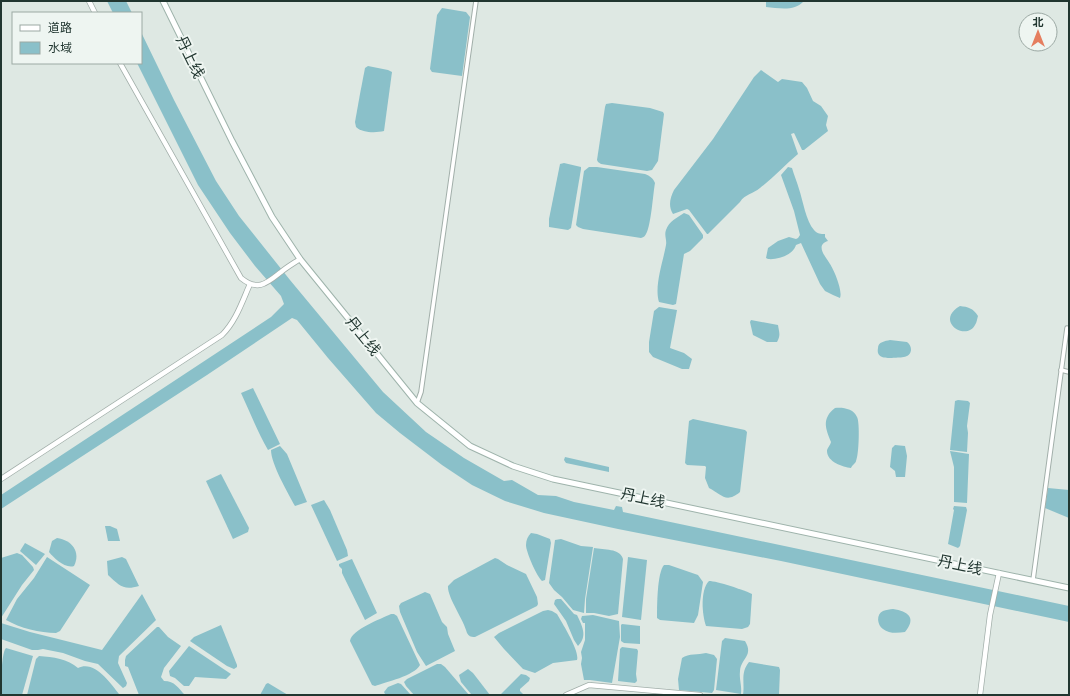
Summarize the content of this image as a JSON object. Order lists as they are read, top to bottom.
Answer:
{
  "streets": {
    "main road": ["丹上线"]
  },
  "legend": ["道路", "水域"],
  "north": "top"
}
